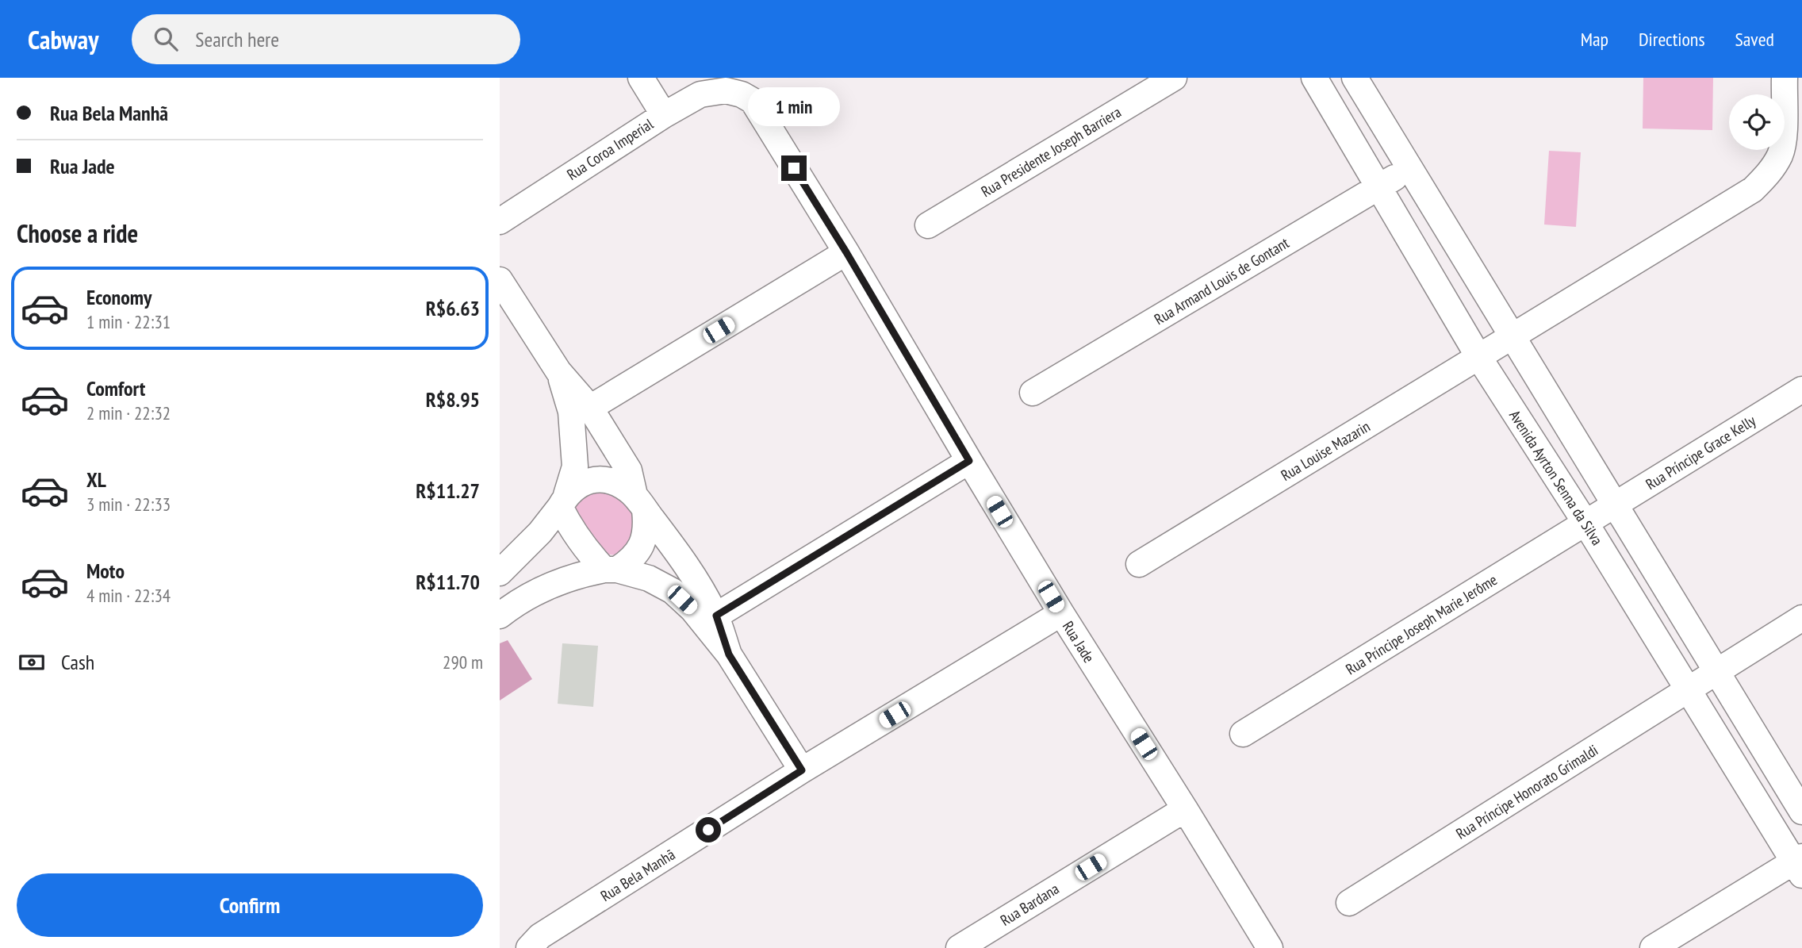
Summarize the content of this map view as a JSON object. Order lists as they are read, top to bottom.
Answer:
{
  "streets": {
    "street": [
      "Rua Coroa Imperial",
      "Rua Presidente Joseph Barriera",
      "Rua Armand Louis de Gontant",
      "Rua Louise Mazarin",
      "Rua Príncipe Grace Kelly",
      "Avenida Ayrton Senna da Silva",
      "Rua Príncipe Joseph Marie Jerôme",
      "Rua Jade",
      "Rua Príncipe Honorato Grimaldi",
      "Rua Bela Manhã",
      "Rua Bardana"
    ]
  },
  "crossings": [
    ["Rua Coroa Imperial", "Rua Jade"],
    ["Rua Armand Louis de Gontant", "Avenida Ayrton Senna da Silva"],
    ["Rua Louise Mazarin", "Avenida Ayrton Senna da Silva"],
    ["Rua Príncipe Grace Kelly", "Avenida Ayrton Senna da Silva"],
    ["Rua Príncipe Grace Kelly", "Rua Príncipe Joseph Marie Jerôme"],
    ["Avenida Ayrton Senna da Silva", "Rua Príncipe Joseph Marie Jerôme"],
    ["Avenida Ayrton Senna da Silva", "Rua Príncipe Honorato Grimaldi"],
    ["Rua Jade", "Rua Bela Manhã"],
    ["Rua Jade", "Rua Bardana"]
  ],
  "page": {
    "header": "Cabway",
    "search": "Search here",
    "nav": ["Map", "Directions", "Saved"],
    "banner": ["Rua Bela Manhã", "Rua Jade"],
    "bubble": "1 min",
    "heading": "Choose a ride",
    "list": [
      {
        "name": "Economy",
        "note": "1 min · 22:31",
        "value": "R$6.63"
      },
      {
        "name": "Comfort",
        "note": "2 min · 22:32",
        "value": "R$8.95"
      },
      {
        "name": "XL",
        "note": "3 min · 22:33",
        "value": "R$11.27"
      },
      {
        "name": "Moto",
        "note": "4 min · 22:34",
        "value": "R$11.70"
      }
    ],
    "pay": ["Cash", "290 m"],
    "buttons": "Confirm"
  }
}
